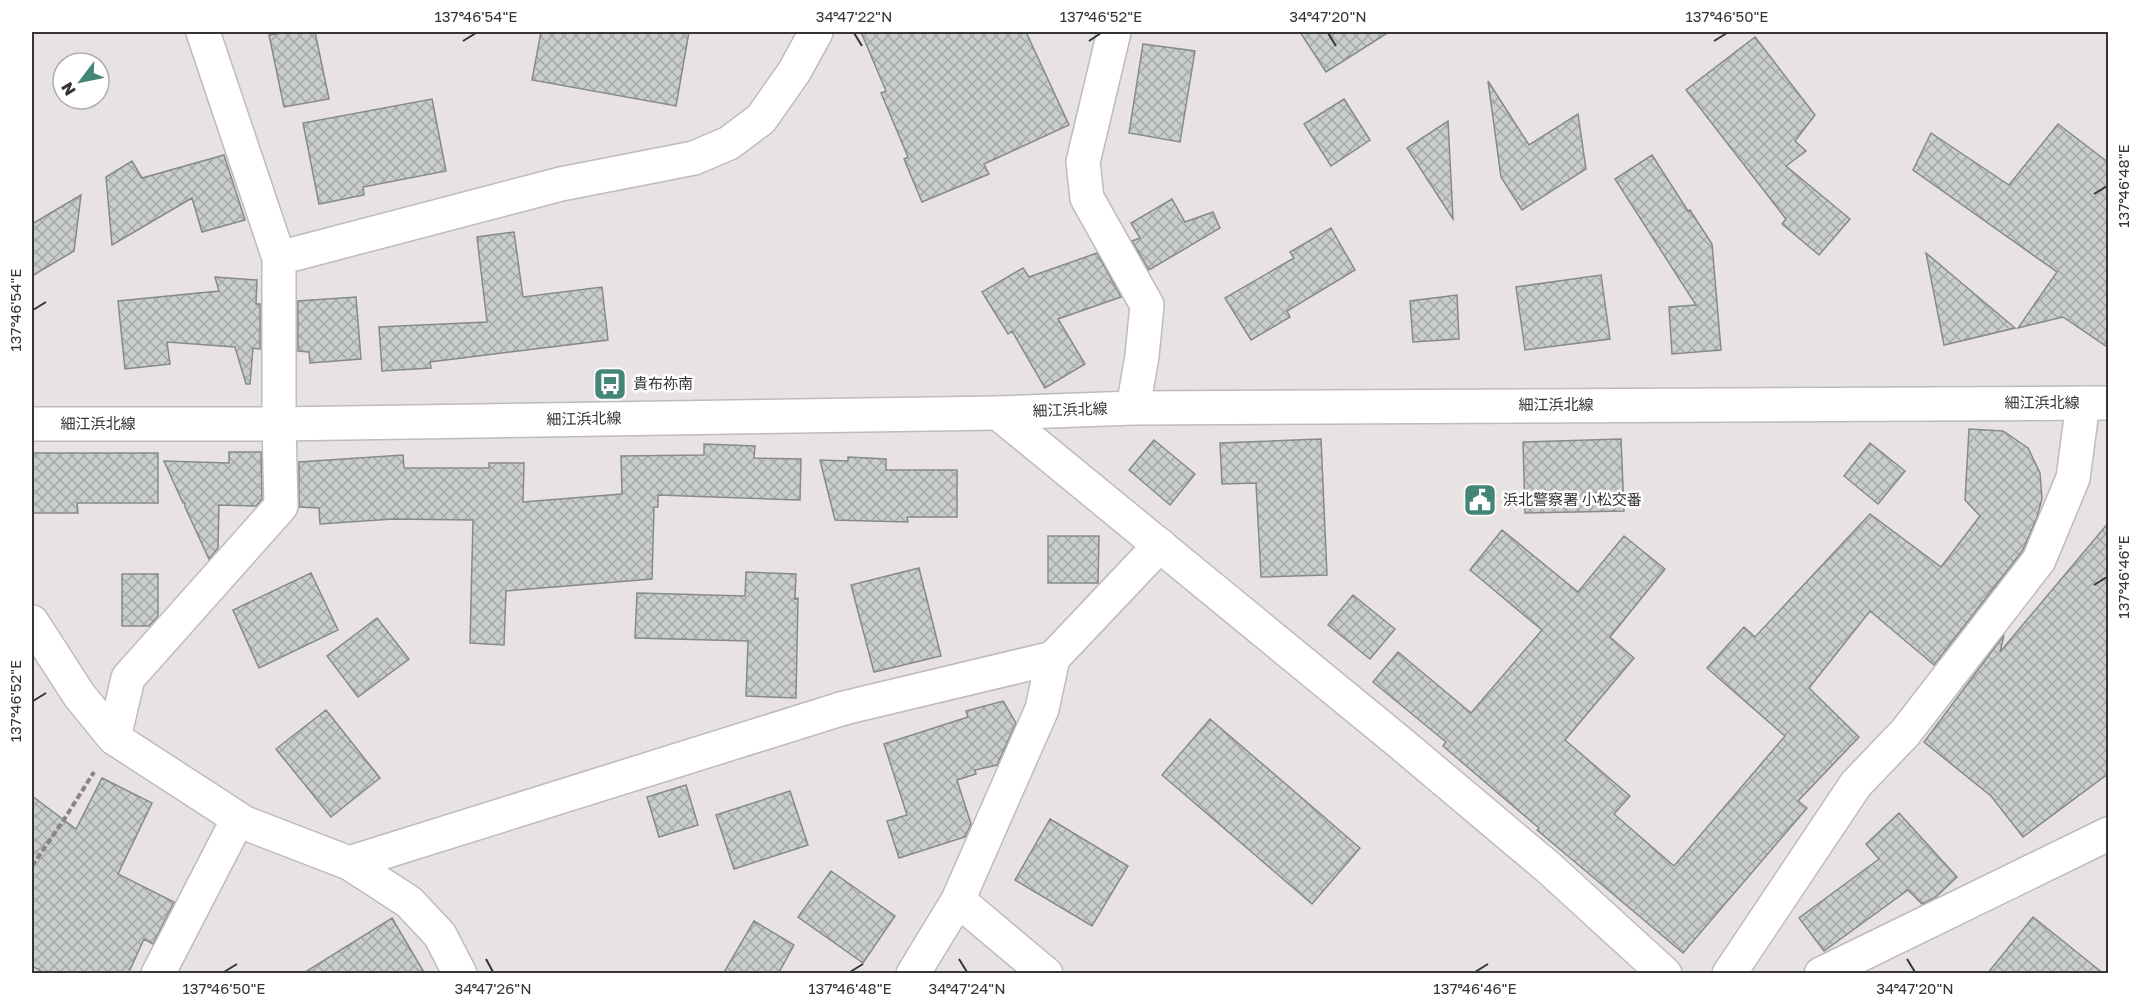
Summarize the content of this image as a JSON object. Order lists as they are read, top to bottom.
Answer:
{
  "streets": {
    "street": ["細江浜北線"]
  },
  "places": {
    "bus stop": ["貴布祢南"],
    "public building": ["浜北警察署 小松交番"]
  },
  "north": "bottom left",
  "coordinates": [
    "137°46'54\"E",
    "34°47'22\"N",
    "137°46'52\"E",
    "34°47'20\"N",
    "137°46'50\"E",
    "137°46'48\"E",
    "137°46'46\"E",
    "34°47'26\"N",
    "34°47'24\"N"
  ]
}
